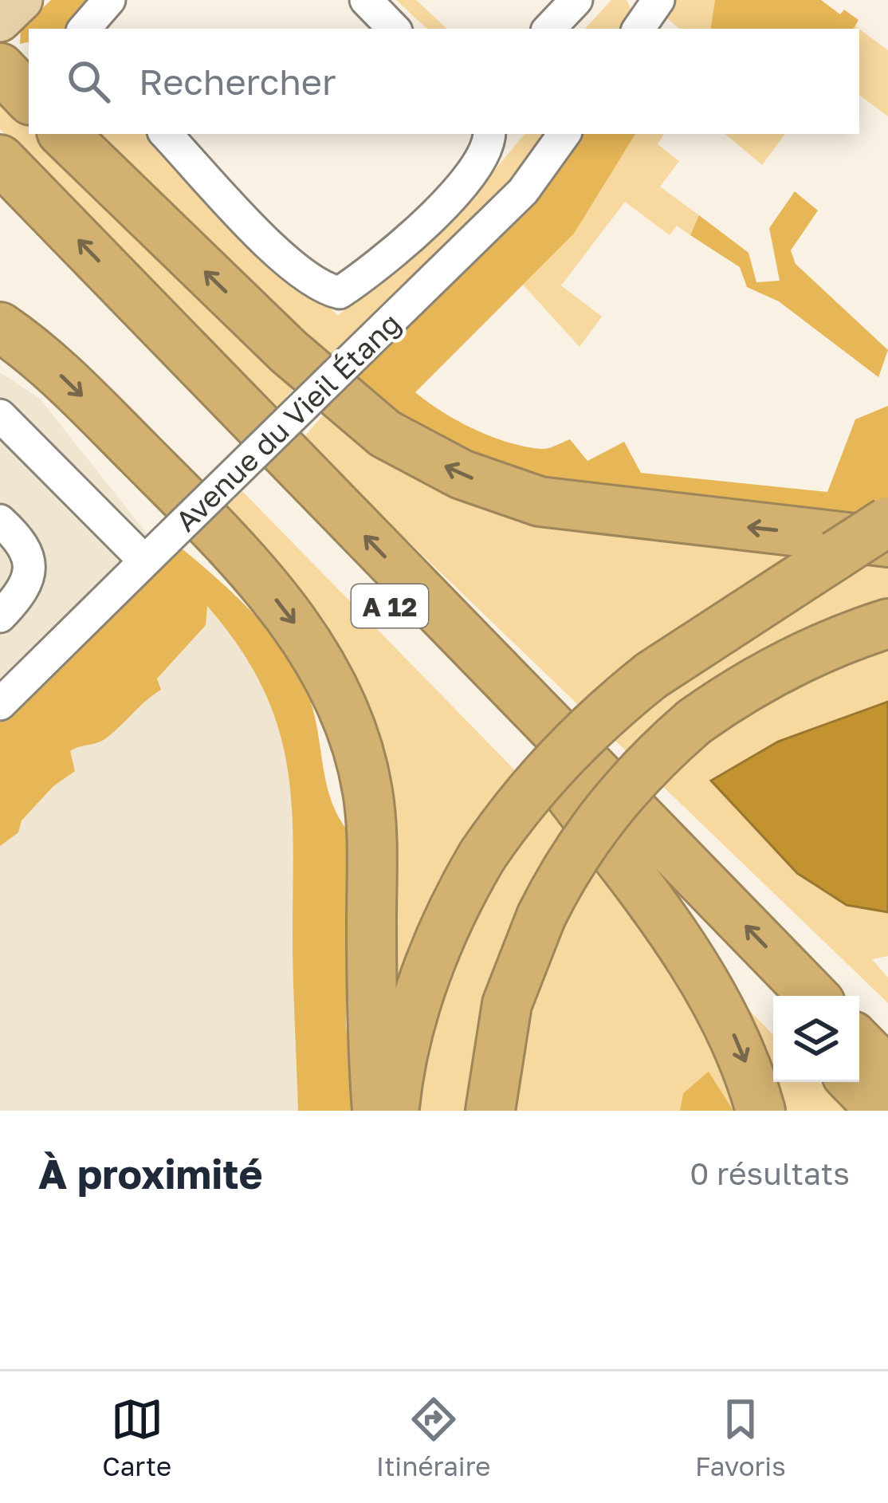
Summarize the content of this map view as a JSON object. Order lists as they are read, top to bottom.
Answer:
{
  "streets": {
    "highway": ["A 12"],
    "street": ["Avenue du Vieil Étang"]
  },
  "page": {
    "search": "Rechercher",
    "heading": ["À proximité", "0 résultats"],
    "nav": ["Carte", "Itinéraire", "Favoris"]
  }
}
